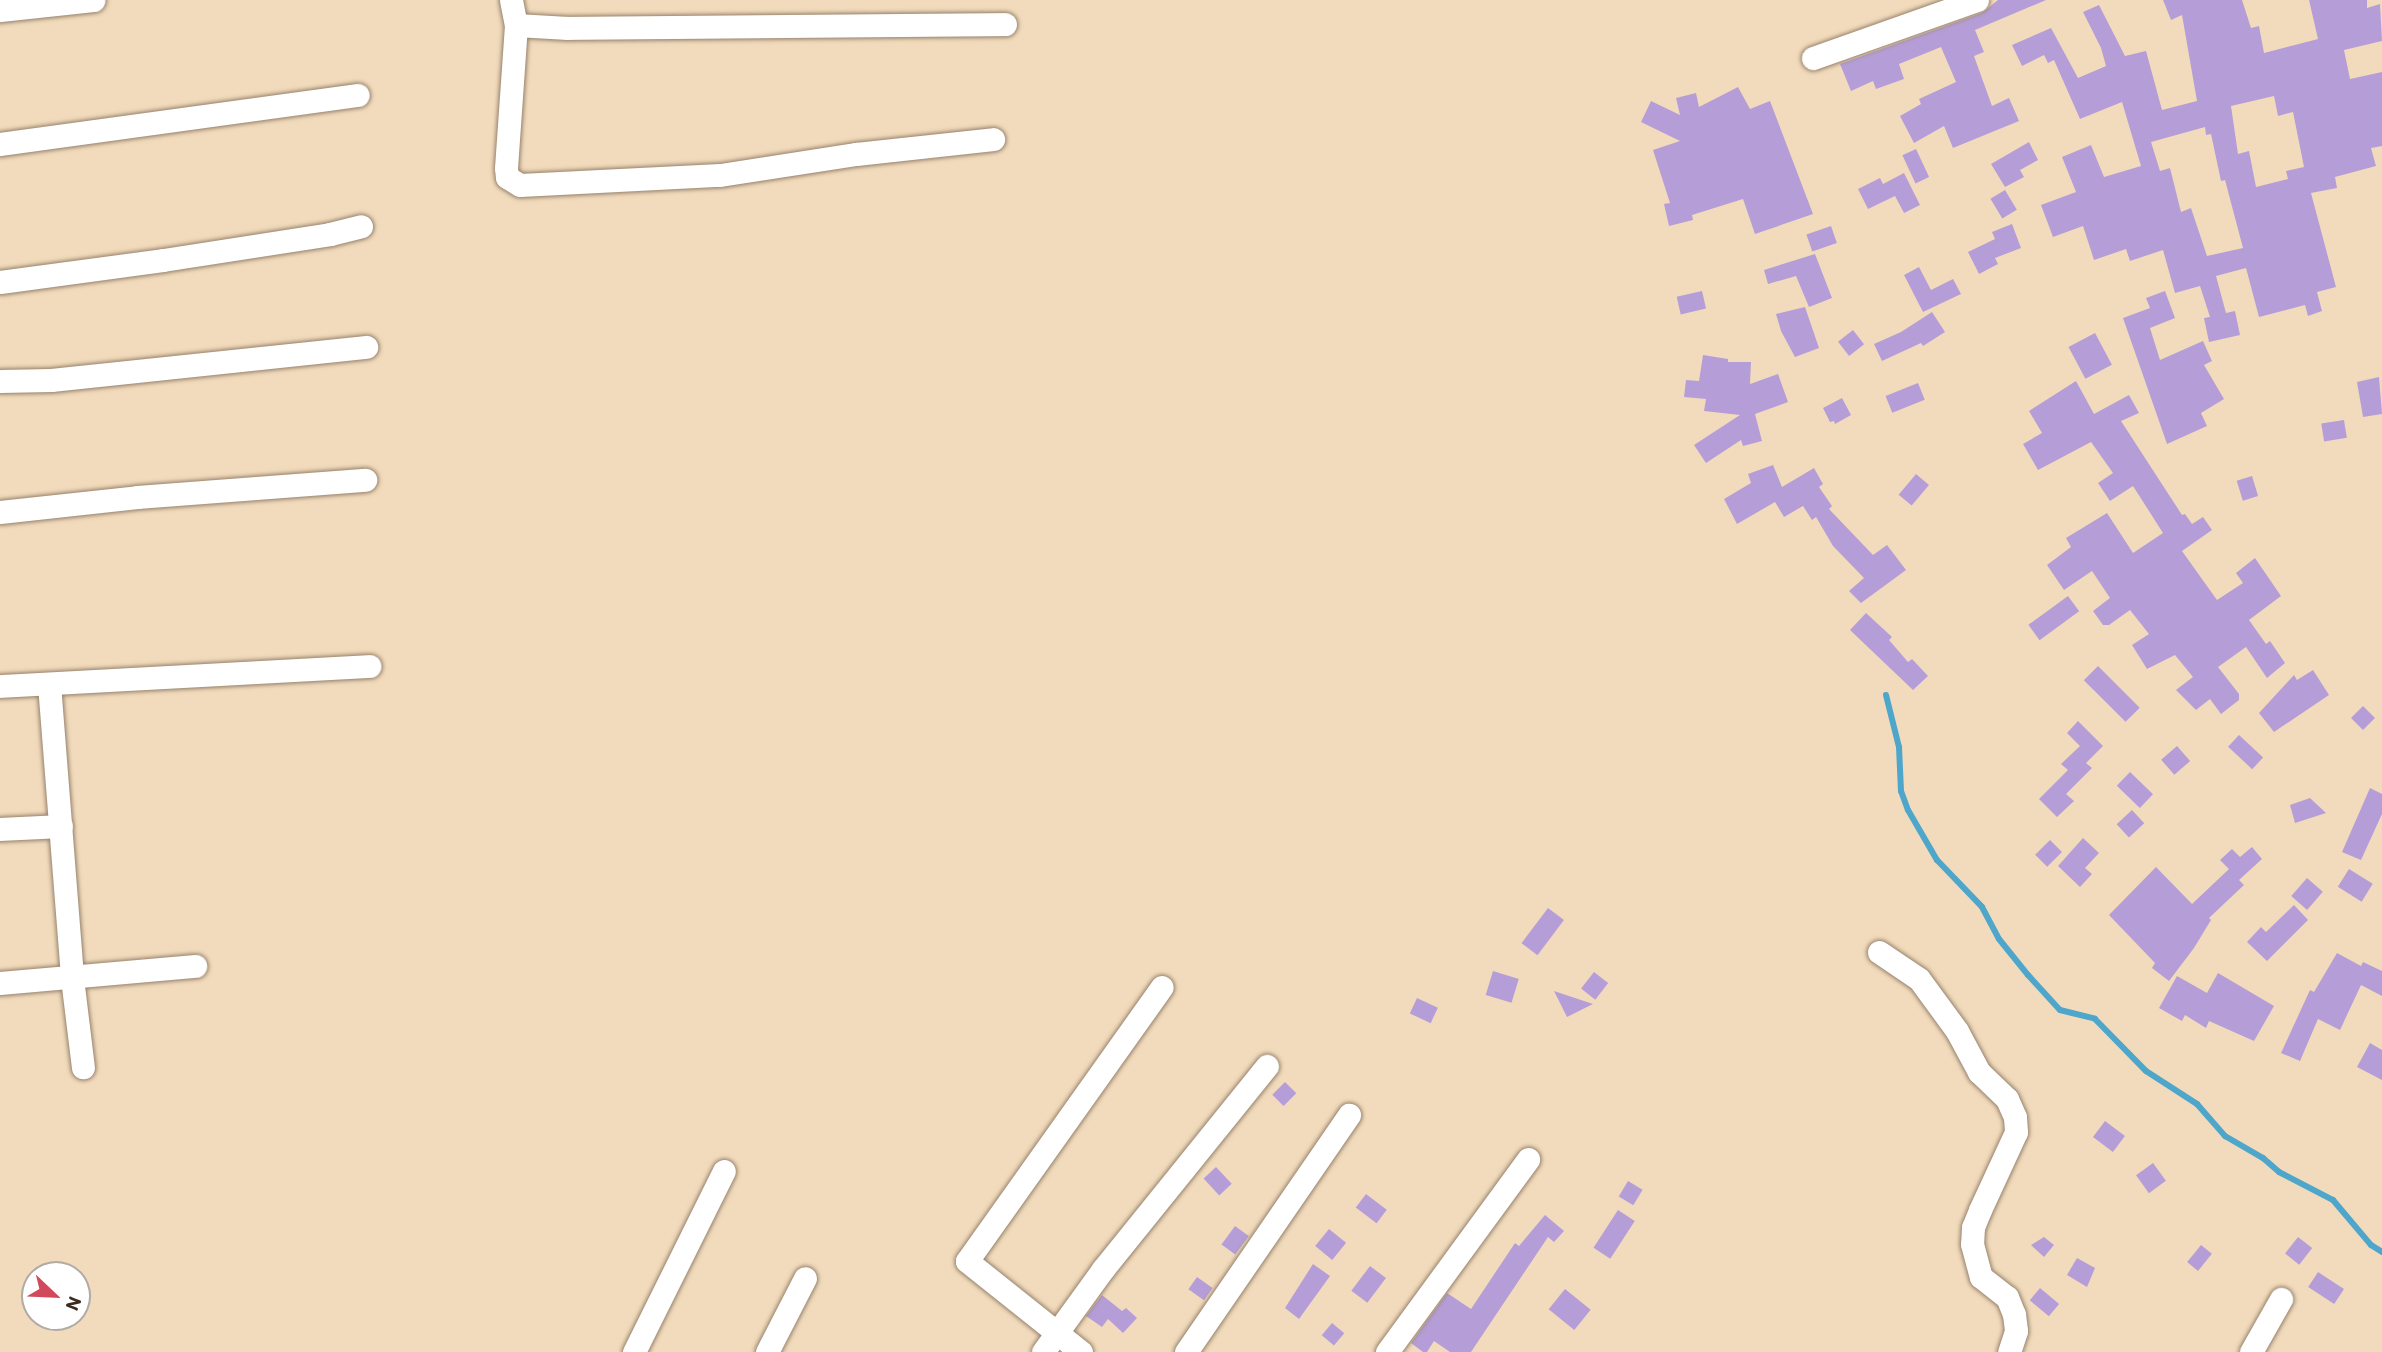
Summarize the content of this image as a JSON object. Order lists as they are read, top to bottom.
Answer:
{
  "north": "bottom right"
}
